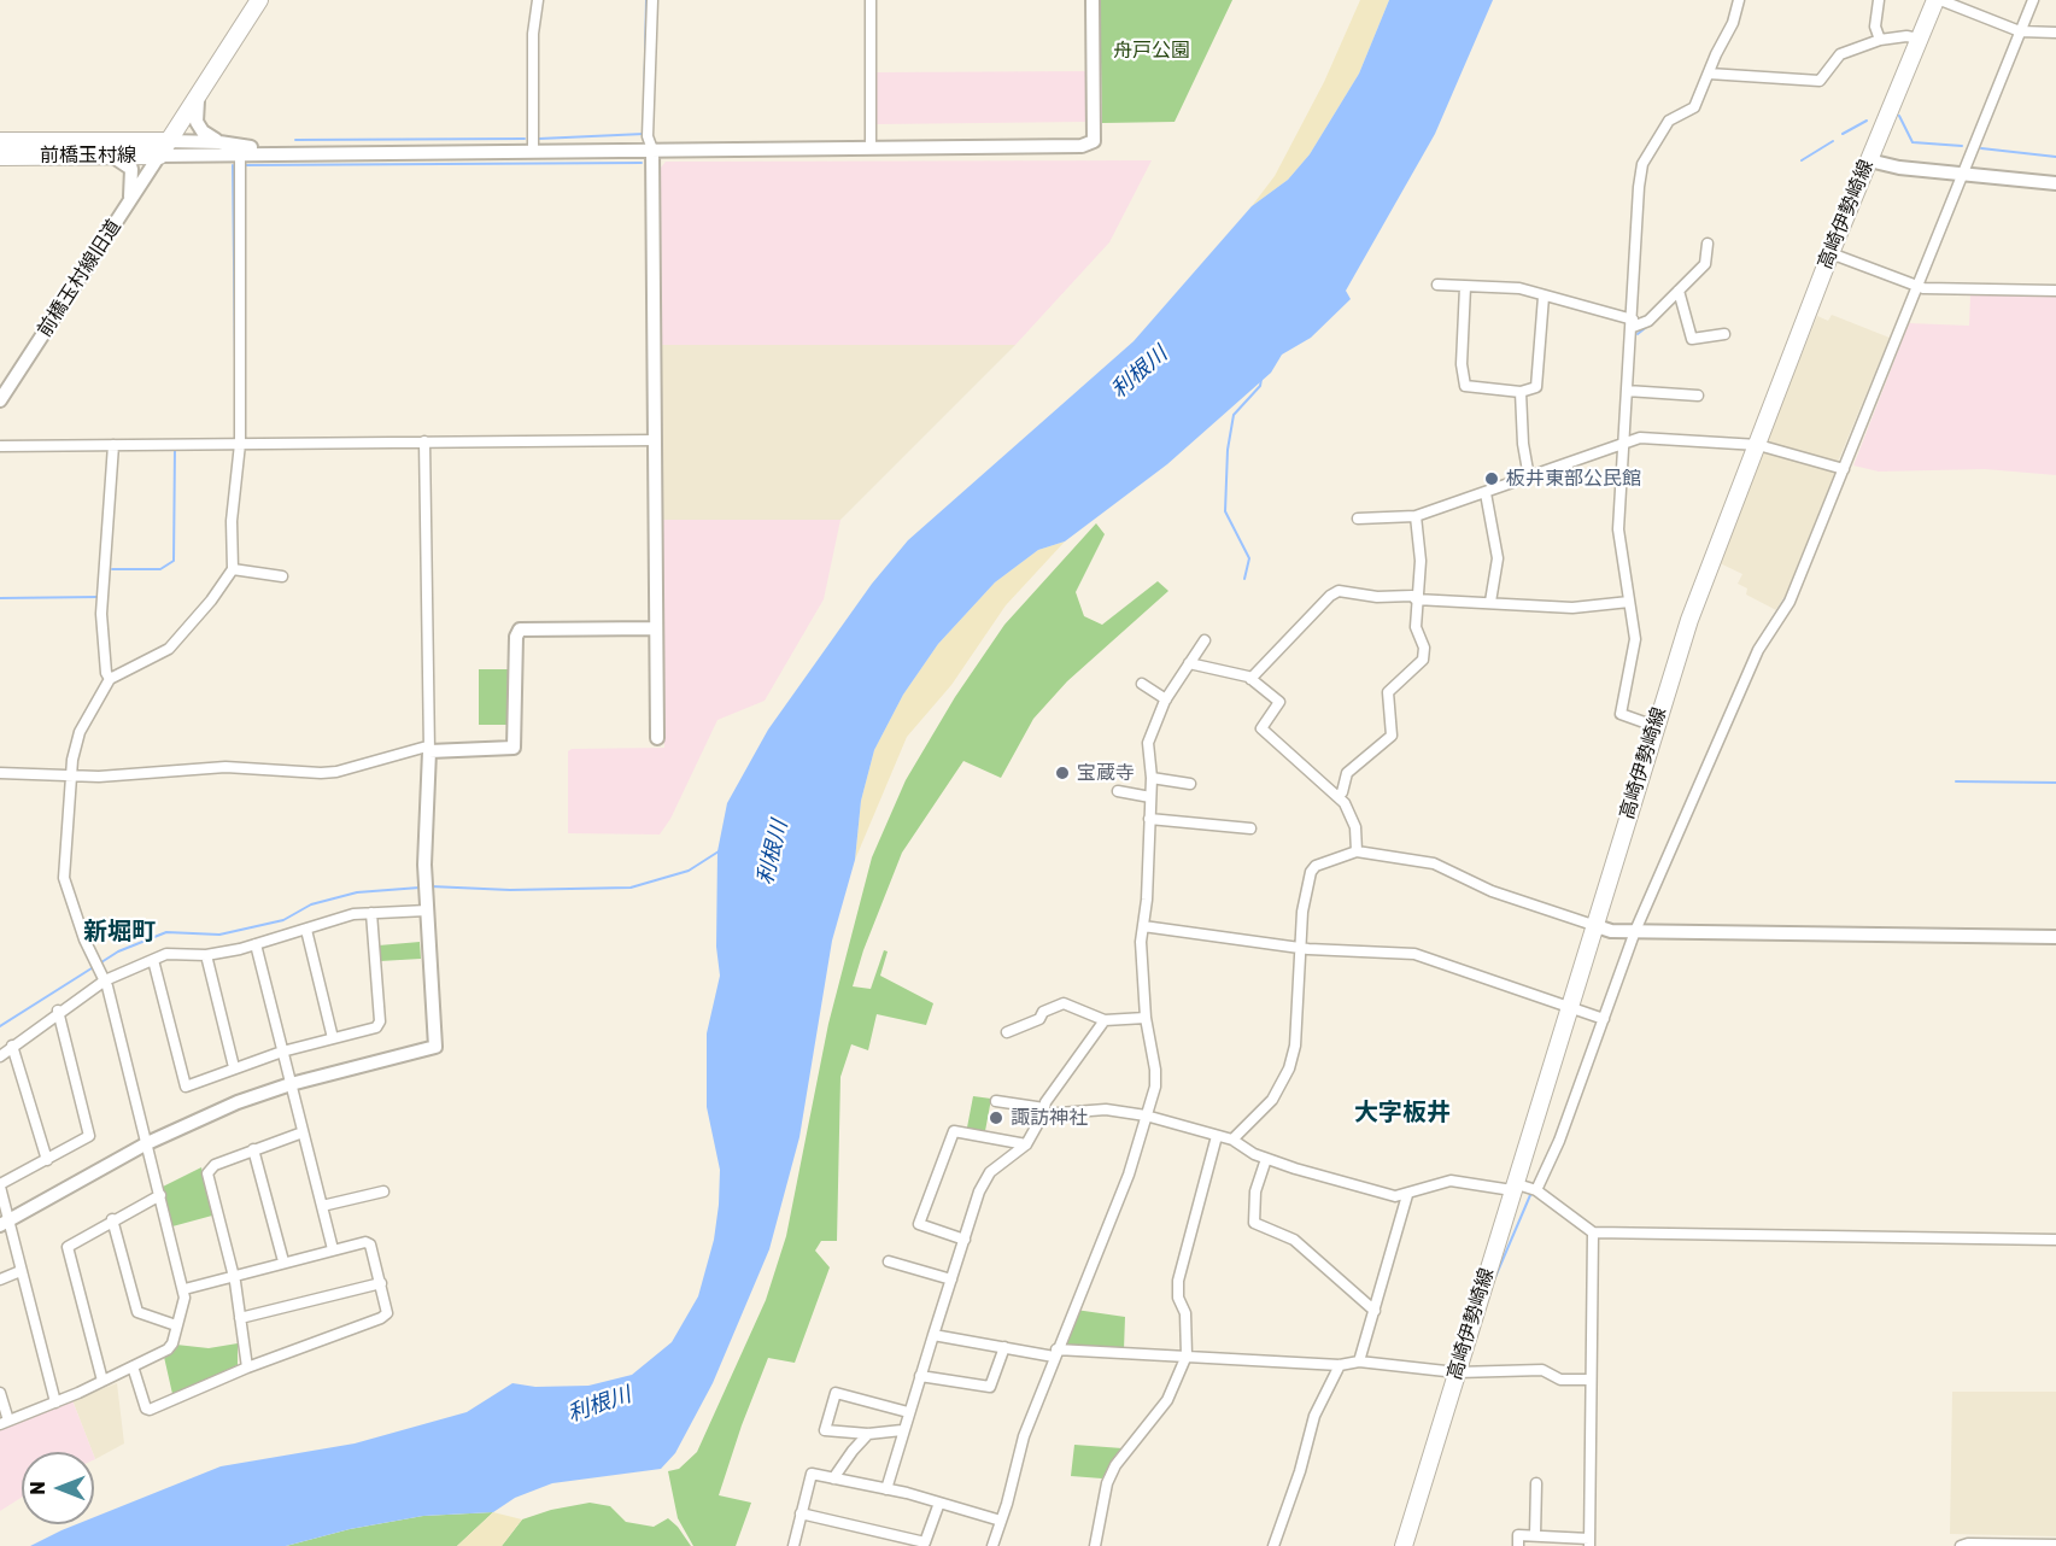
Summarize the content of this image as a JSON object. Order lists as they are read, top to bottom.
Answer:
{
  "streets": {
    "main road": ["前橋玉村線", "高崎伊勢崎線"],
    "street": ["前橋玉村線旧道"]
  },
  "crossings": [
    ["前橋玉村線", "前橋玉村線旧道"]
  ],
  "districts": ["新堀町", "大字板井"],
  "water": ["利根川"],
  "parks": ["舟戸公園"],
  "places": ["板井東部公民館", "宝蔵寺", "諏訪神社"],
  "north": "left"
}
